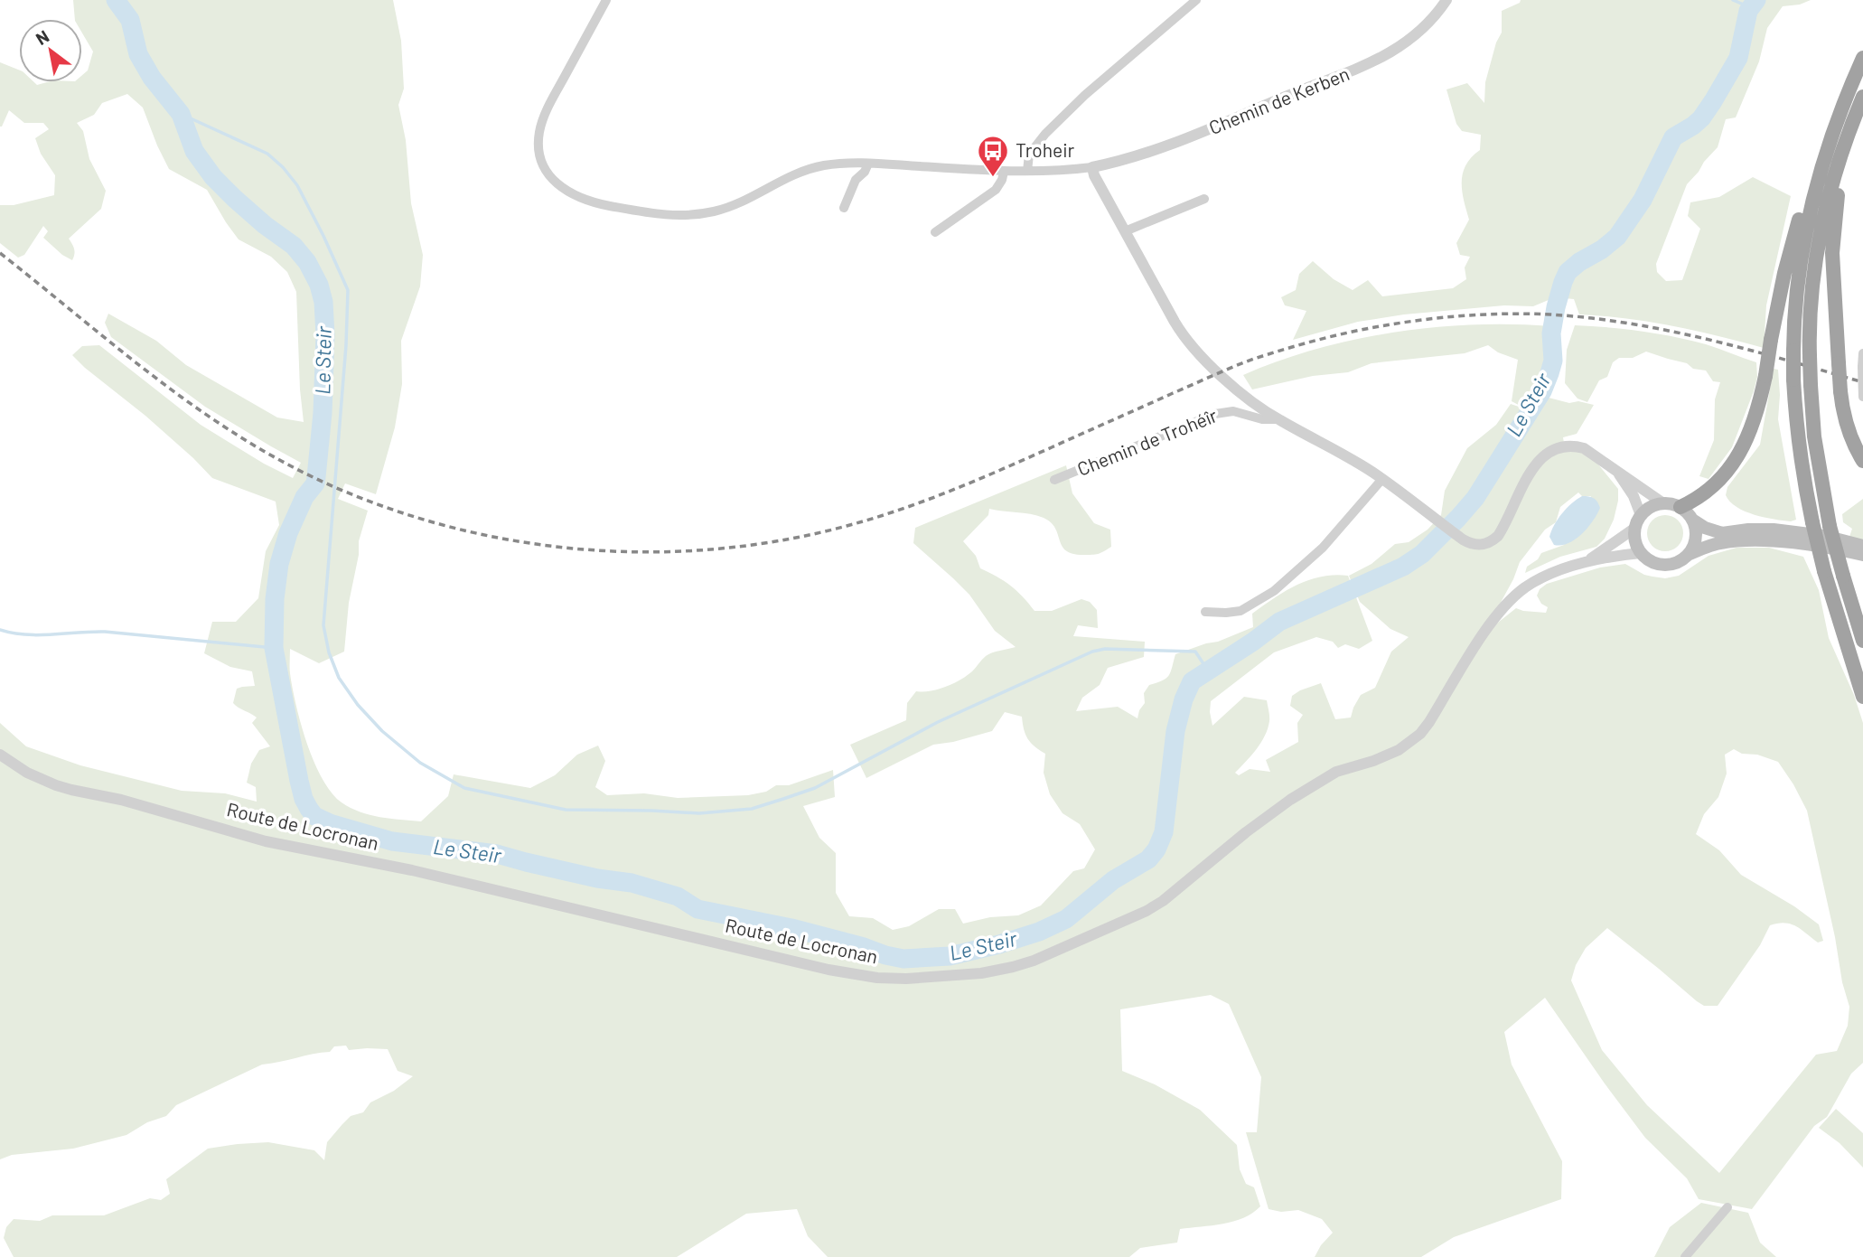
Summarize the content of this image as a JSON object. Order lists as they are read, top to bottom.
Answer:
{
  "streets": {
    "street": ["Chemin de Kerben", "Chemin de Trohéîr", "Route de Locronan"]
  },
  "water": ["Le Steir"],
  "places": {
    "bus stop": ["Troheir"]
  },
  "north": "top left"
}
